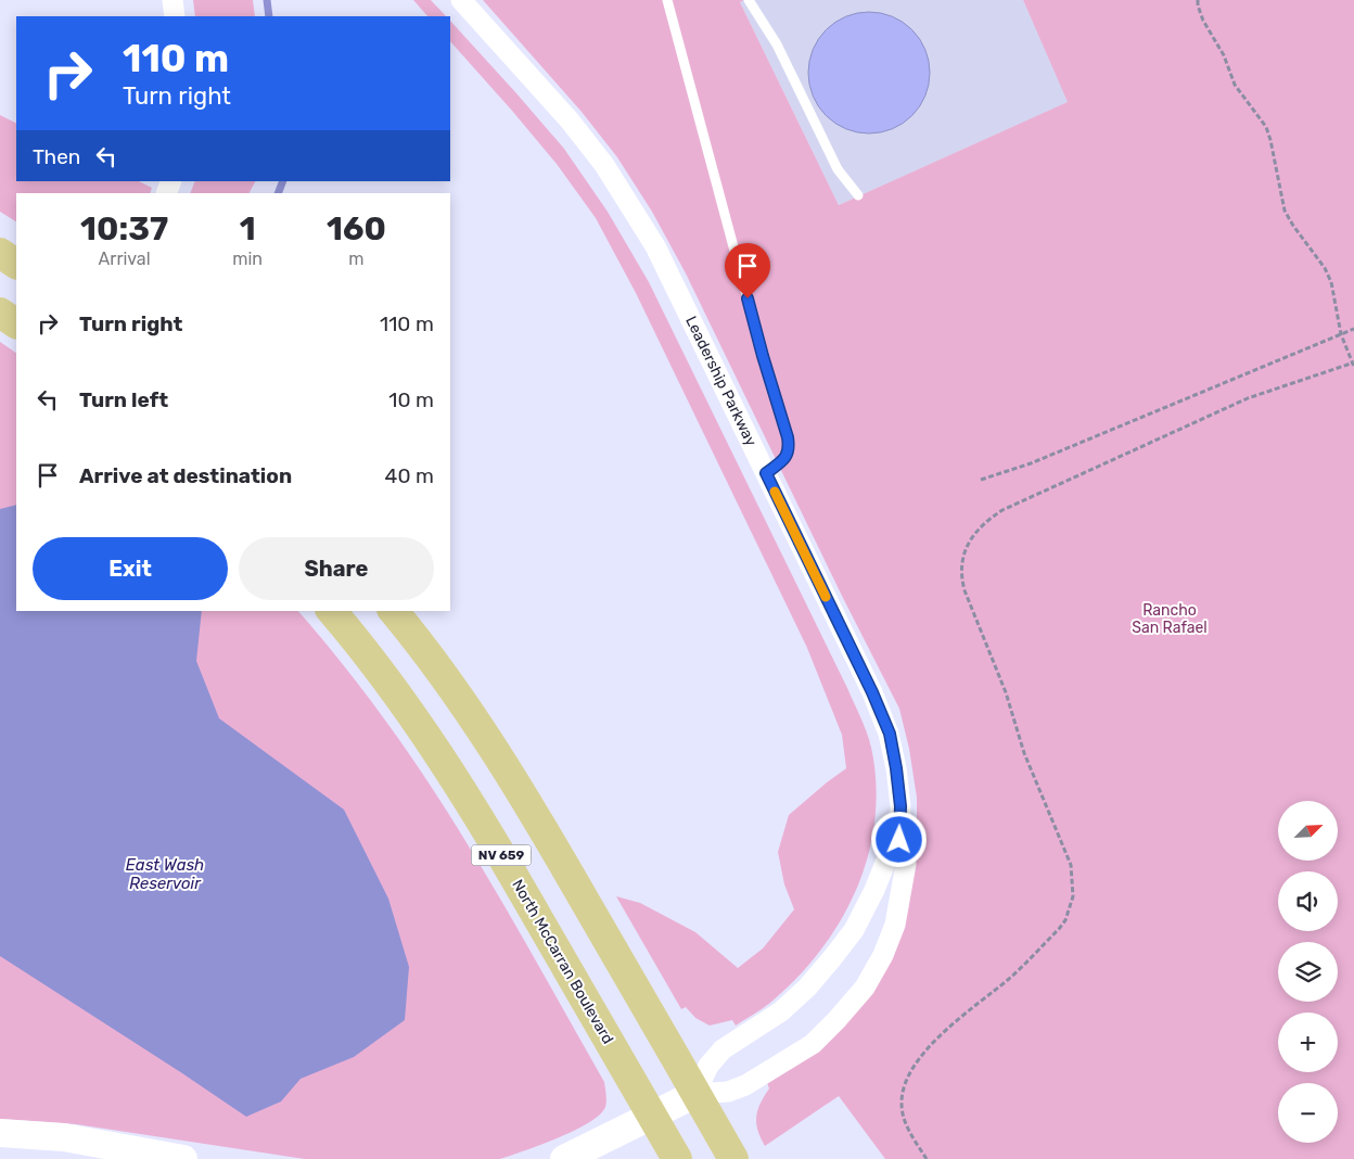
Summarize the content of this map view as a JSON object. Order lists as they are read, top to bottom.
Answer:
{
  "streets": {
    "main road": ["NV 659", "North McCarran Boulevard"],
    "street": ["Leadership Parkway"]
  },
  "crossings": [
    ["Leadership Parkway", "NV 659"]
  ],
  "water": ["East Wash Reservoir"],
  "parks": ["Rancho San Rafael"],
  "north": "top right",
  "page": {
    "turn": ["110 m", "Turn right"],
    "then": "Then",
    "eta": [
      "10:37",
      "Arrival",
      "1",
      "min",
      "160",
      "m"
    ],
    "list": [
      {
        "name": "Turn right",
        "value": "110 m"
      },
      {
        "name": "Turn left",
        "value": "10 m"
      },
      {
        "name": "Arrive at destination",
        "value": "40 m"
      }
    ],
    "buttons": ["Exit", "Share"],
    "map_buttons": ["+", "−"]
  }
}
